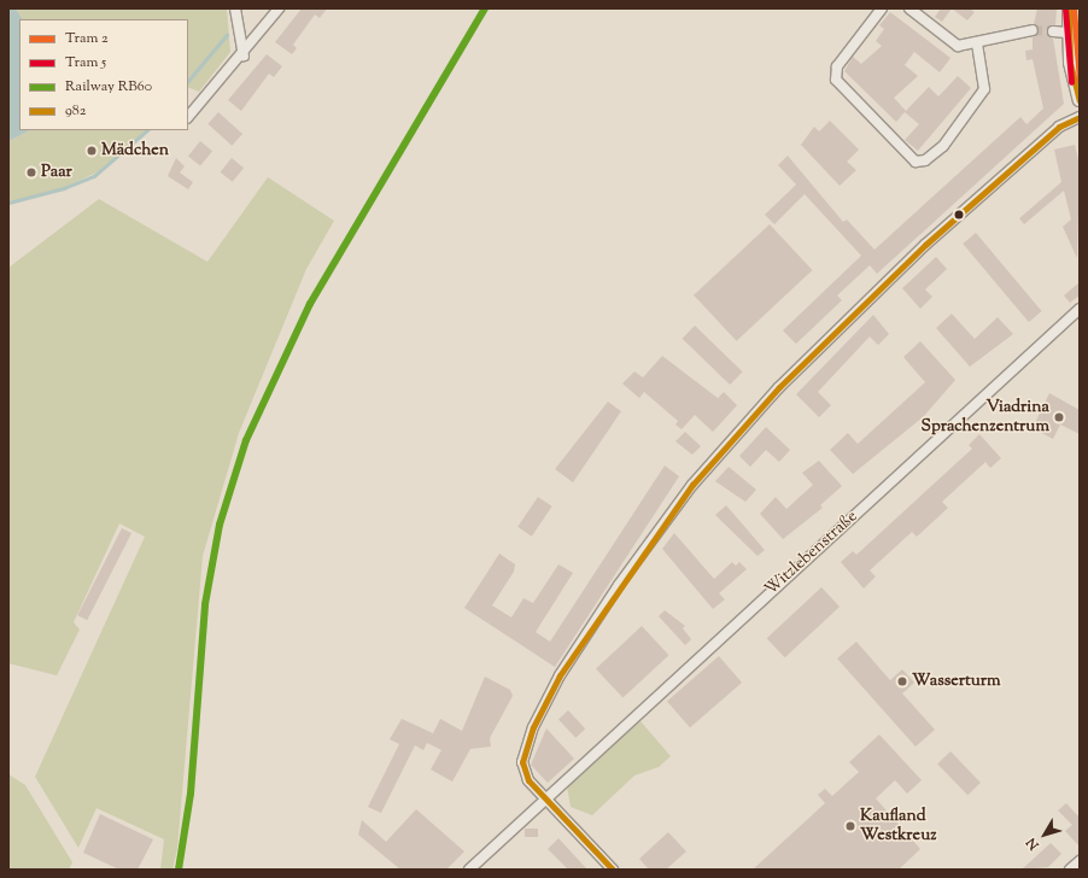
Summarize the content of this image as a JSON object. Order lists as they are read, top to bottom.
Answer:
{
  "streets": {
    "street": ["Witzlebenstraße"]
  },
  "places": [
    "Mädchen",
    "Paar",
    "Viadrina Sprachenzentrum",
    "Wasserturm",
    "Kaufland Westkreuz"
  ],
  "lines": [
    "tram line 2",
    "tram line 5",
    "rail line RB60",
    "transit line 982"
  ],
  "legend": [
    "Tram 2",
    "Tram 5",
    "Railway RB60",
    "982"
  ],
  "north": "bottom left"
}
